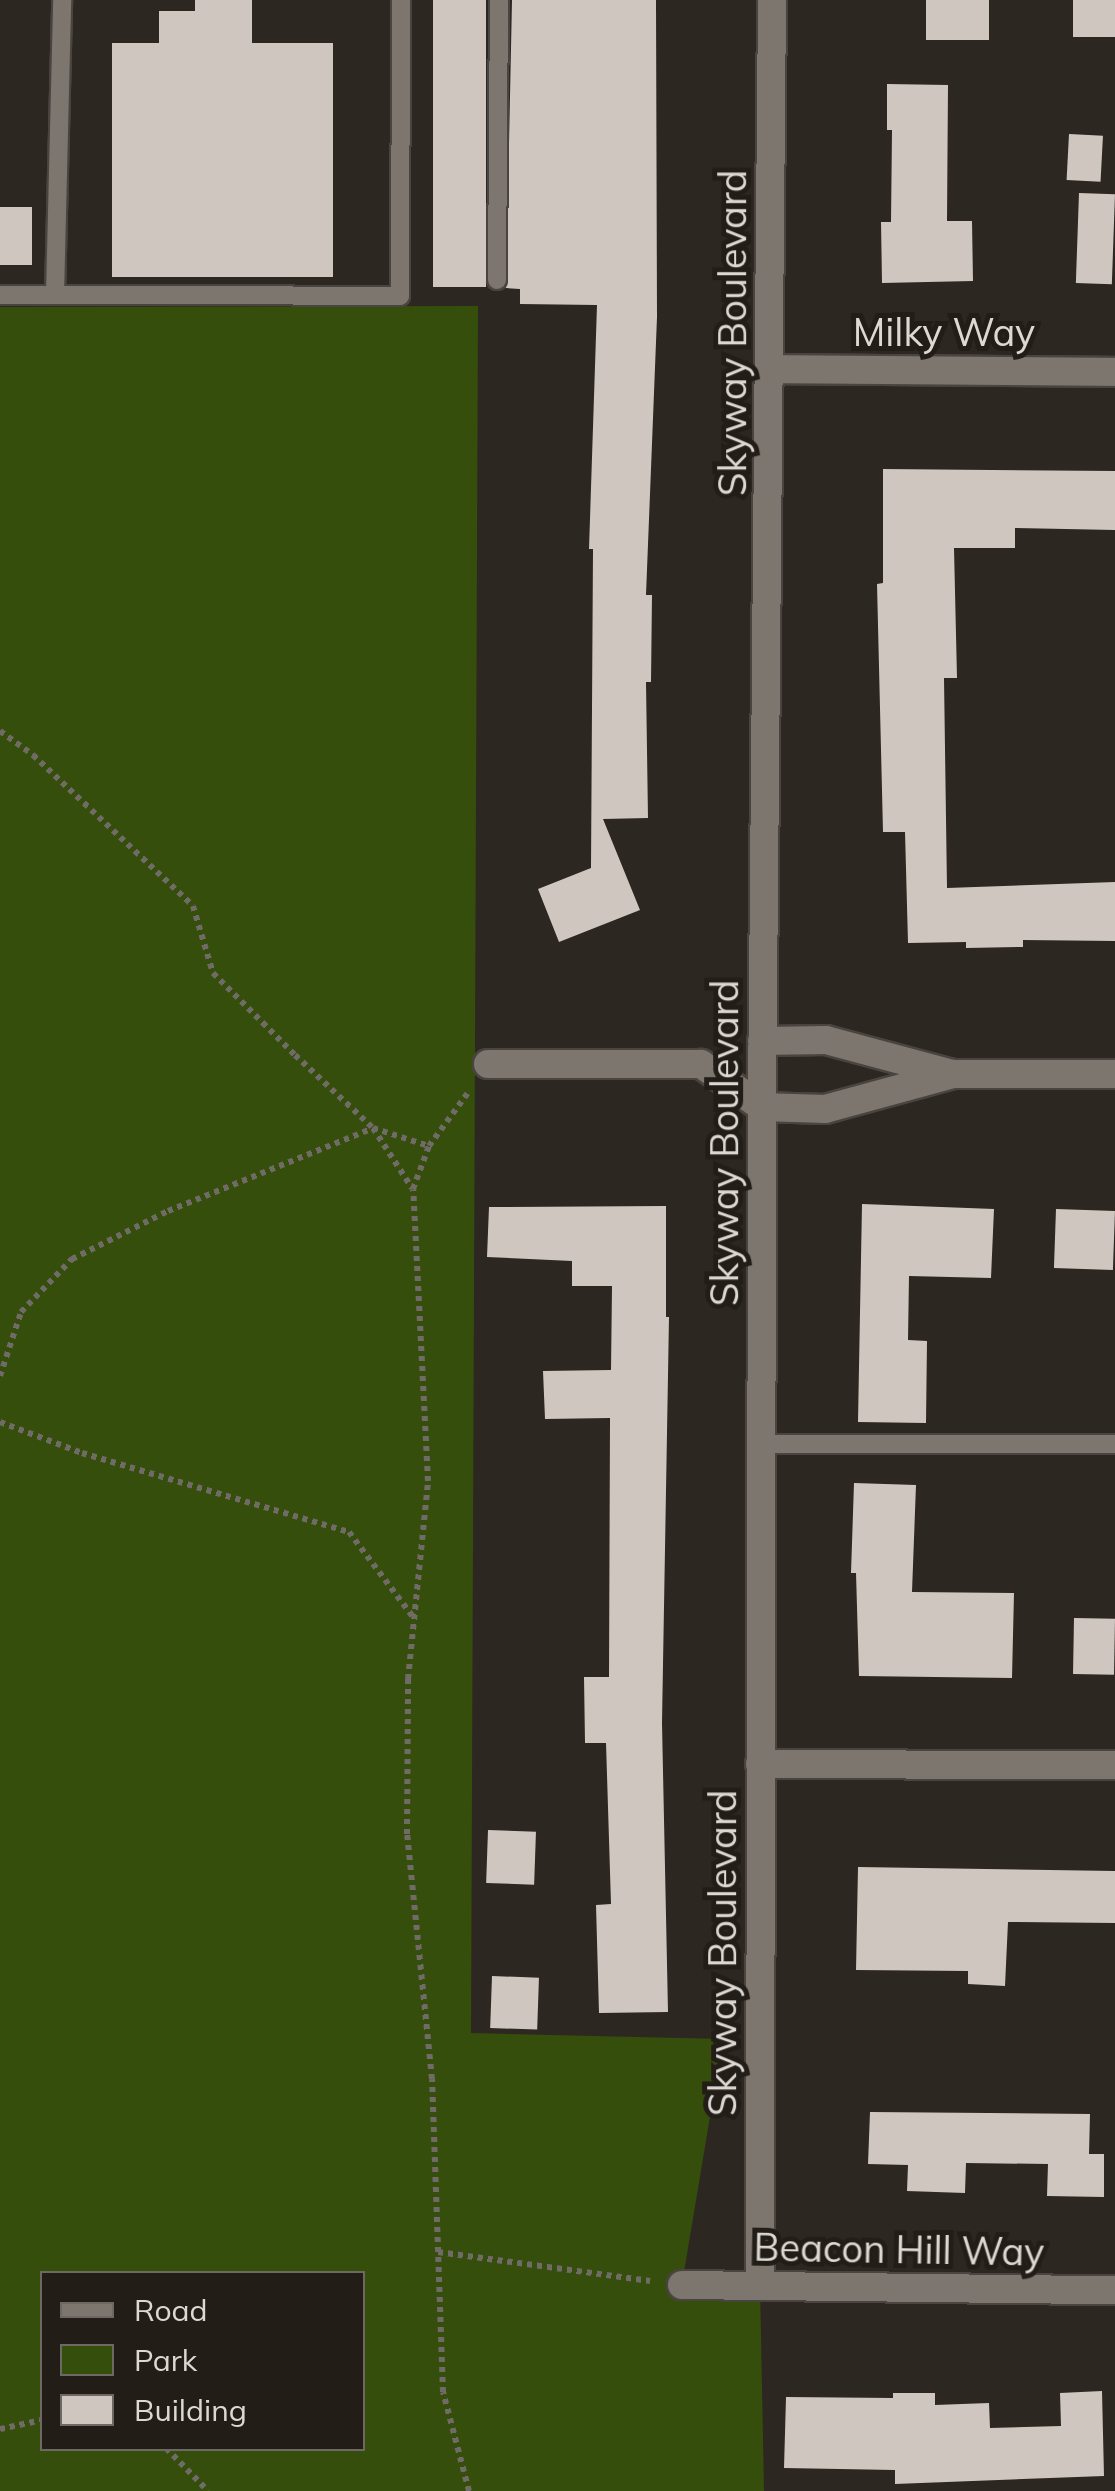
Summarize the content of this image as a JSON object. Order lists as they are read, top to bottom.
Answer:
{
  "streets": {
    "street": ["Skyway Boulevard", "Milky Way", "Beacon Hill Way"]
  },
  "crossings": [
    ["Skyway Boulevard", "Milky Way"],
    ["Skyway Boulevard", "Beacon Hill Way"]
  ],
  "legend": ["Road", "Park", "Building"]
}
